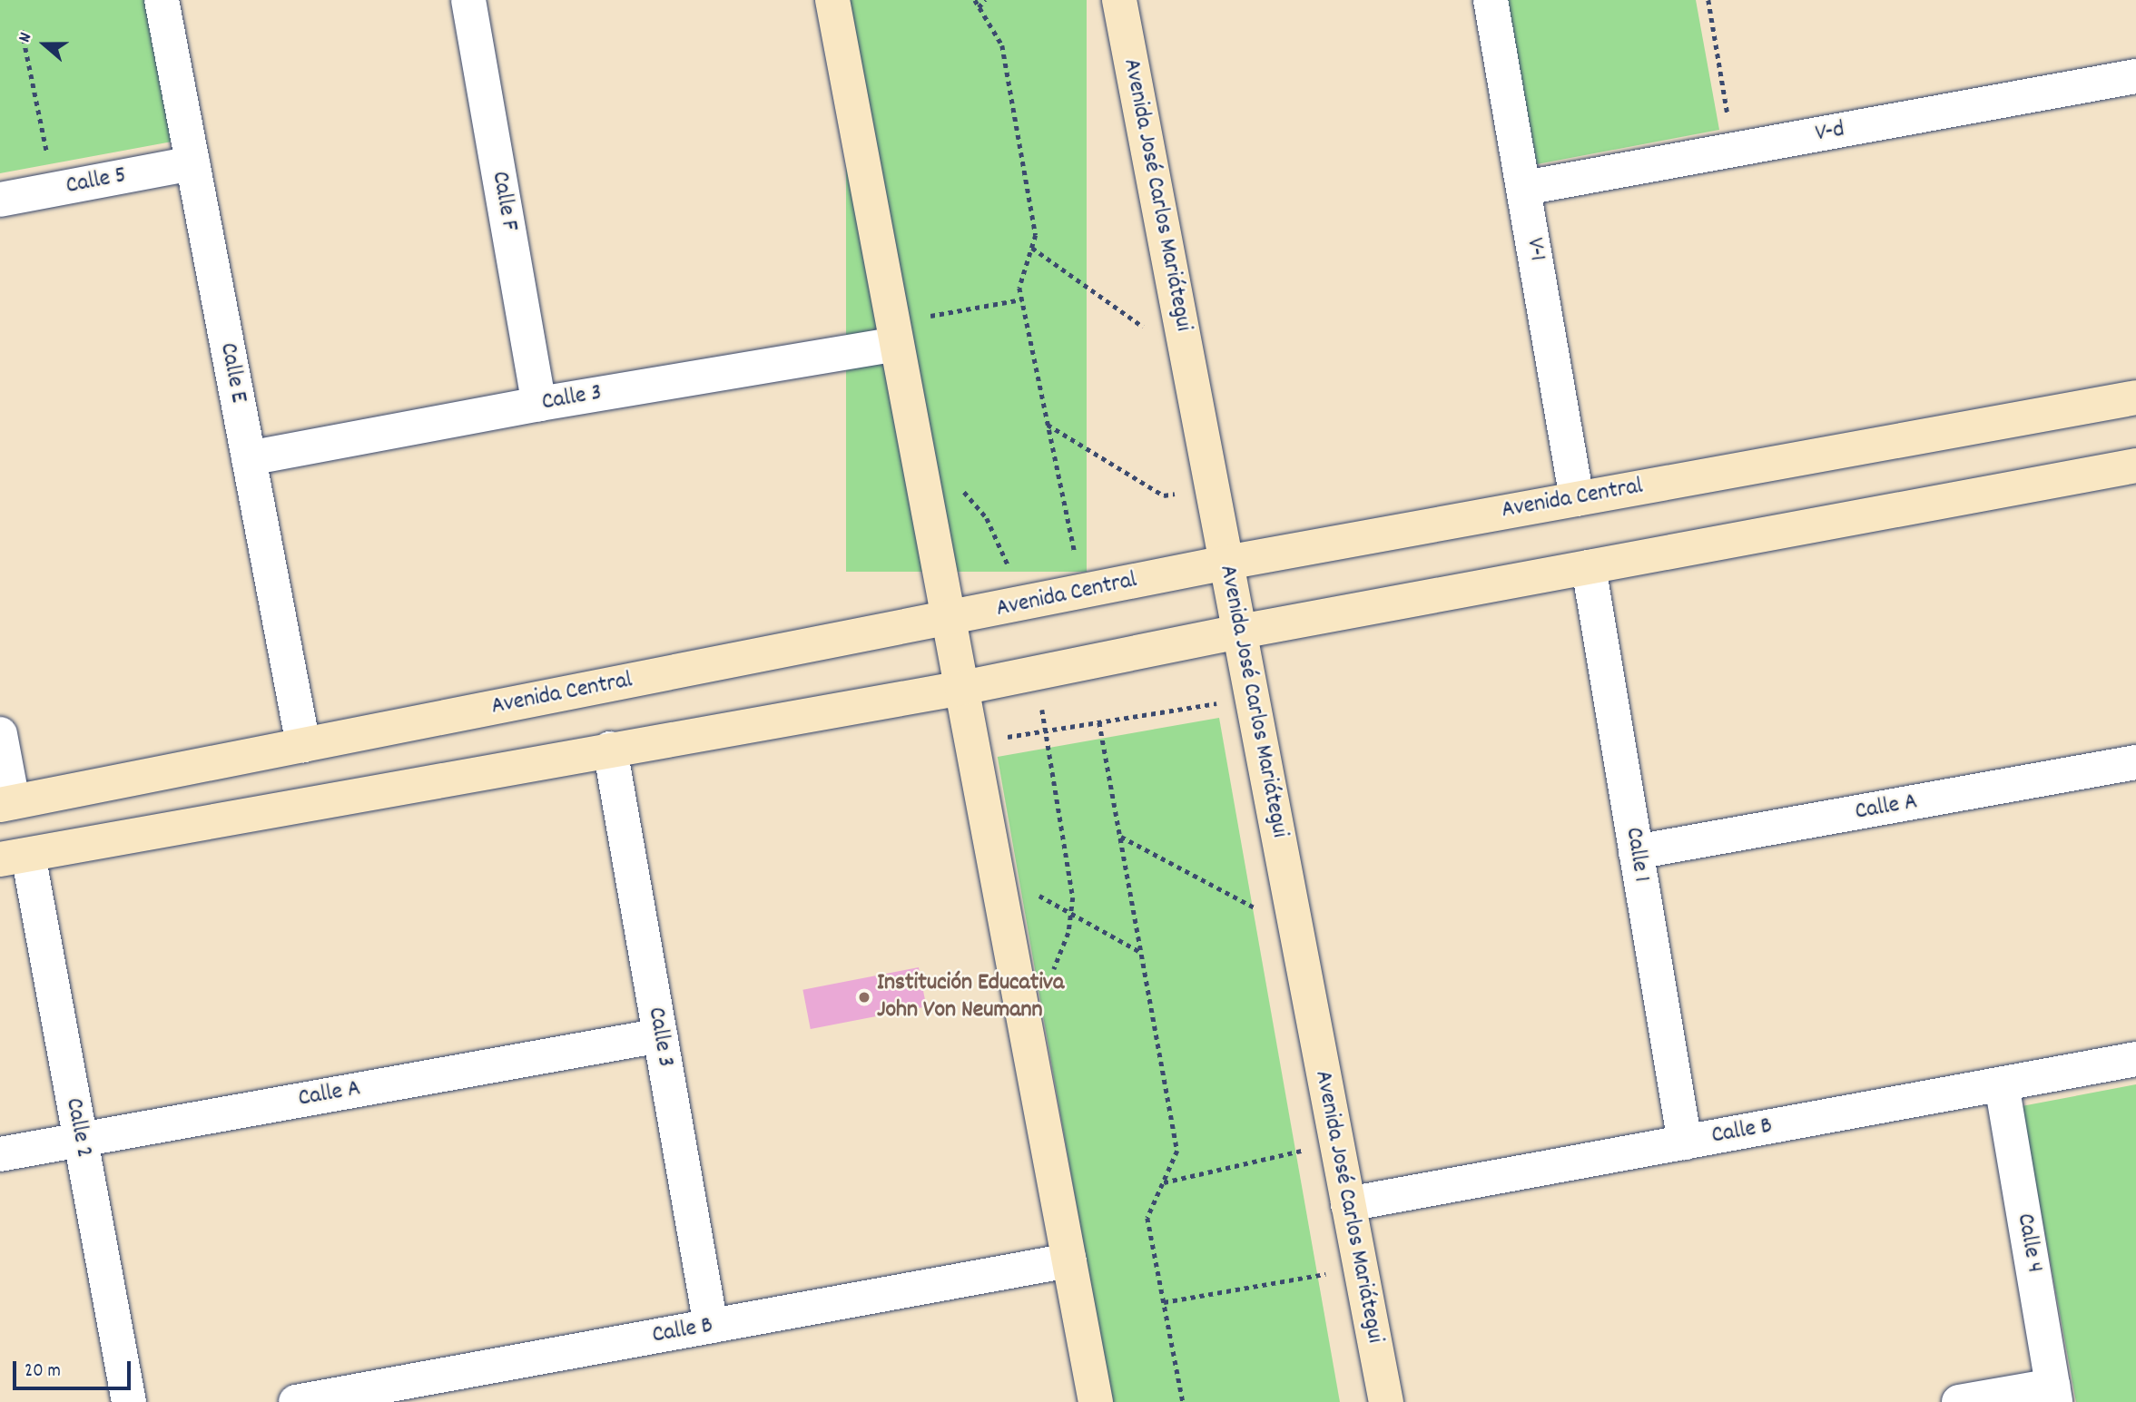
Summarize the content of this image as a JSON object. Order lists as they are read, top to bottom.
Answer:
{
  "streets": {
    "street": [
      "V-d",
      "Calle 5",
      "Avenida José Carlos Mariátegui",
      "Calle F",
      "V-1",
      "Calle E",
      "Calle 3",
      "Avenida Central",
      "Calle A",
      "Calle 1",
      "Calle 2",
      "Calle B",
      "Calle 4"
    ]
  },
  "crossings": [
    ["V-d", "V-1"],
    ["Calle 5", "Calle E"],
    ["Avenida José Carlos Mariátegui", "Avenida Central"],
    ["Avenida José Carlos Mariátegui", "Calle B"],
    ["Calle F", "Calle 3"],
    ["V-1", "Avenida Central"],
    ["Calle E", "Calle 3"],
    ["Calle E", "Avenida Central"],
    ["Calle 3", "Calle A"],
    ["Calle 3", "Calle B"],
    ["Calle A", "Calle 1"],
    ["Calle A", "Calle 2"],
    ["Calle 1", "Calle B"],
    ["Calle B", "Calle 4"]
  ],
  "places": ["Institución Educativa John Von Neumann"],
  "scale_bar": "20 m",
  "north": "left"
}
